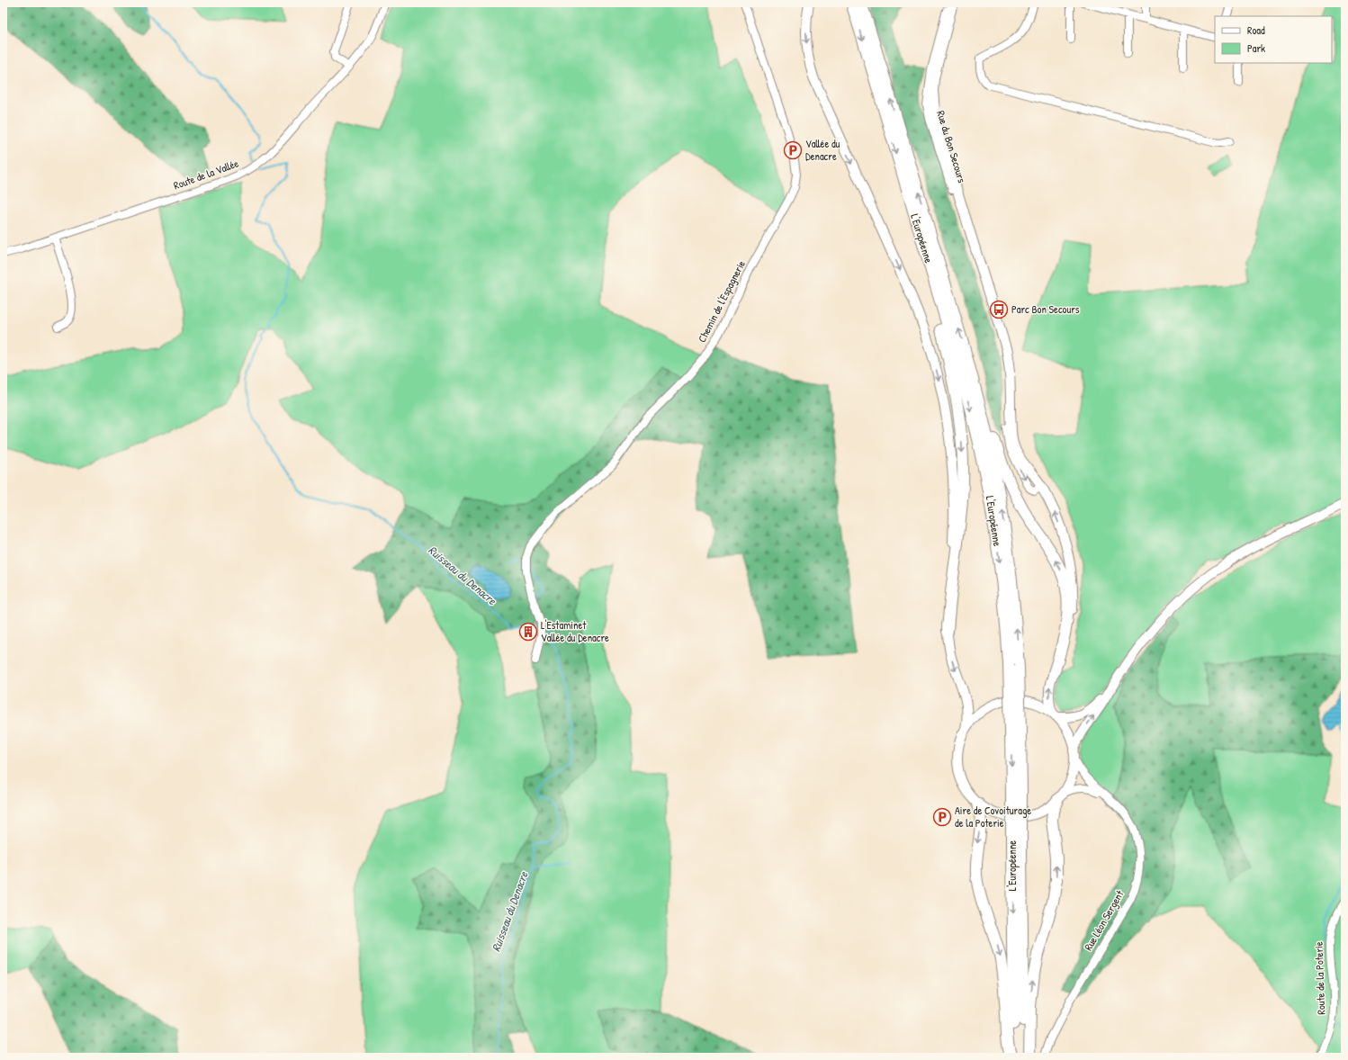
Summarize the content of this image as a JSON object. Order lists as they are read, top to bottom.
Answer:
{
  "streets": {
    "highway": ["L'Européenne"],
    "main road": ["Rue du Bon Secours"],
    "street": [
      "Route de la Vallée",
      "Chemin de l'Espagnerie",
      "Rue Léon Sergent",
      "Route de la Poterie"
    ]
  },
  "water": ["Ruisseau du Denacre"],
  "places": {
    "parking": ["Vallée du Denacre", "Aire de Covoiturage de la Poterie"],
    "bus stop": ["Parc Bon Secours"],
    "building": ["L'Estaminet Vallée du Denacre"]
  },
  "legend": ["Road", "Park"]
}
